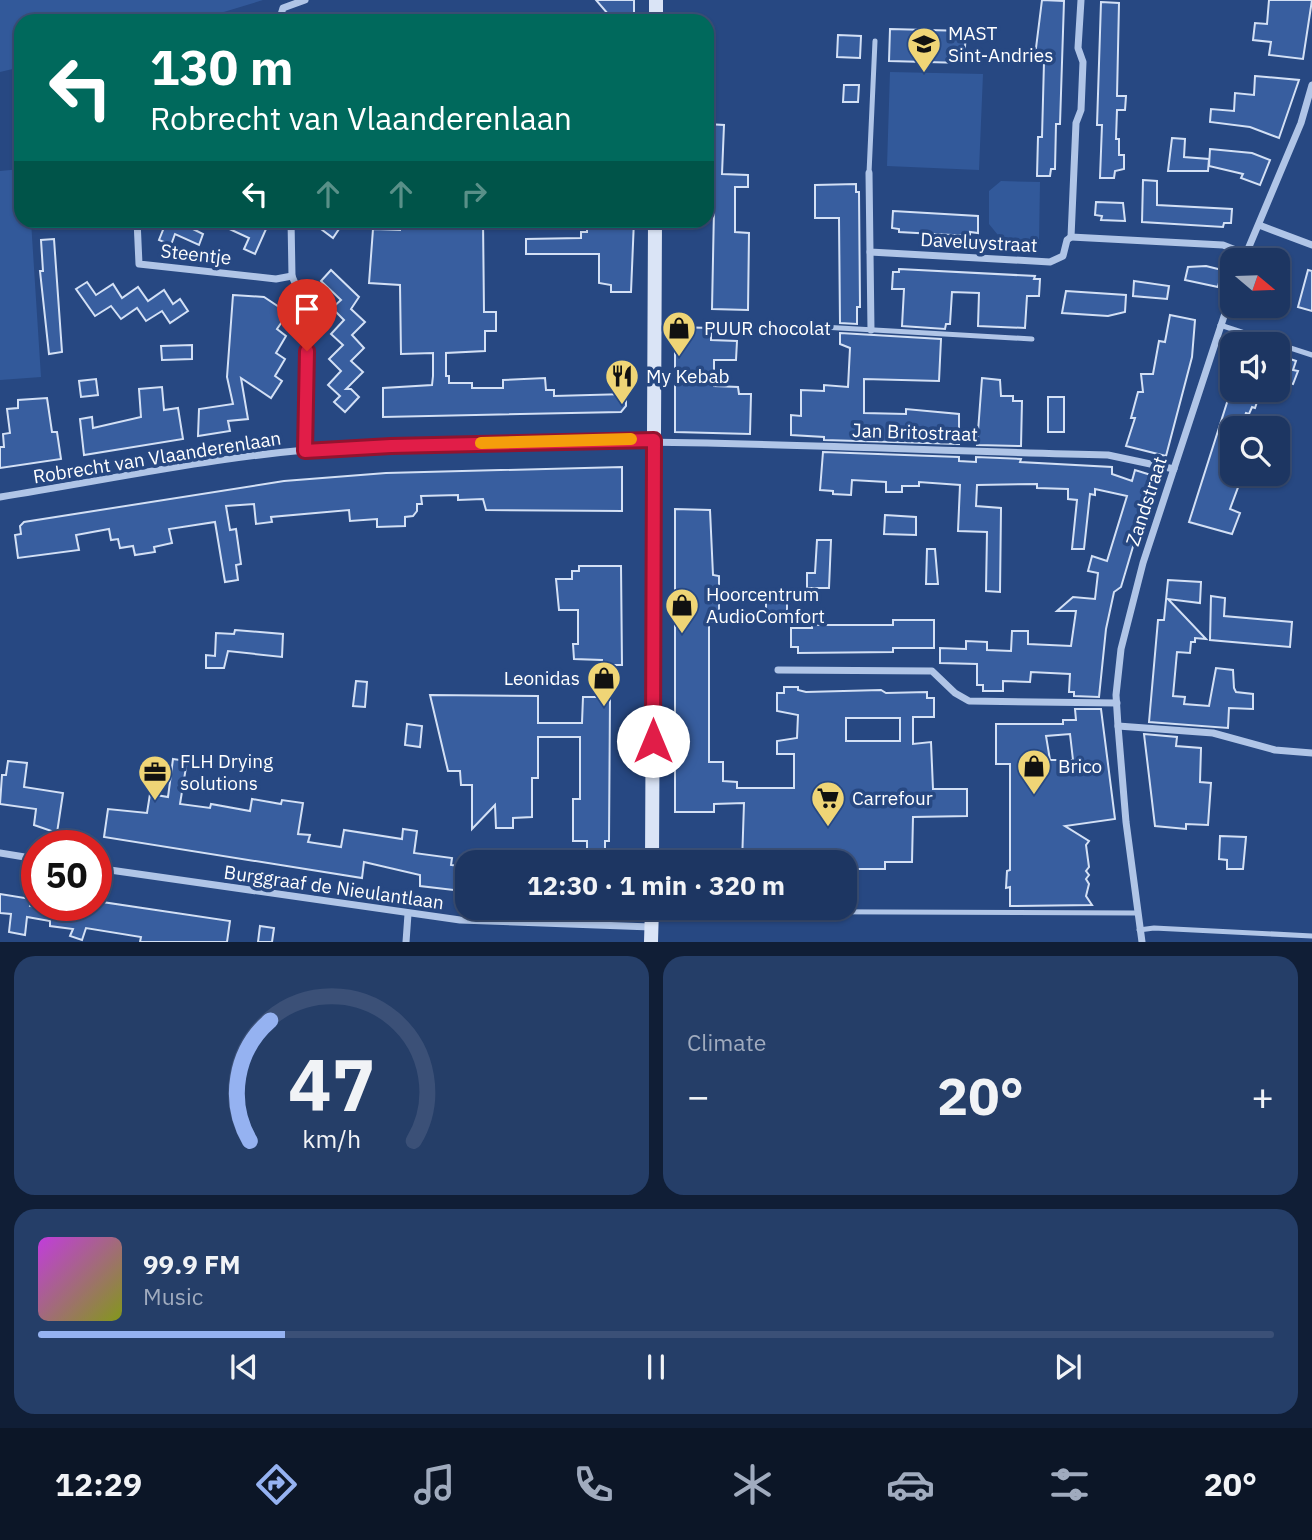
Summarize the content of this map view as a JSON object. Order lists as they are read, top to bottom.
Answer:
{
  "streets": {
    "street": [
      "Daveluystraat",
      "Steentje",
      "Jan Britostraat",
      "Robrecht van Vlaanderenlaan",
      "Zandstraat",
      "Burggraaf de Nieulantlaan"
    ]
  },
  "crossings": [
    ["Jan Britostraat", "Robrecht van Vlaanderenlaan"],
    ["Jan Britostraat", "Zandstraat"]
  ],
  "places": {
    "school or university": ["MAST Sint-Andries"],
    "shop": [
      "PUUR chocolat",
      "Hoorcentrum AudioComfort",
      "Leonidas",
      "Brico"
    ],
    "restaurant": ["My Kebab"],
    "office": ["FLH Drying solutions"],
    "supermarket": ["Carrefour"]
  },
  "north": "right",
  "page": {
    "turn": ["130 m", "Robrecht van Vlaanderenlaan"],
    "limit": "50",
    "trip": "12:30 · 1 min · 320 m",
    "tile": "Climate",
    "heat": ["−", "20°", "+"],
    "song": ["99.9 FM", "Music"],
    "tabs": ["12:29", "20°"],
    "gauge": ["47", "km/h"]
  }
}
